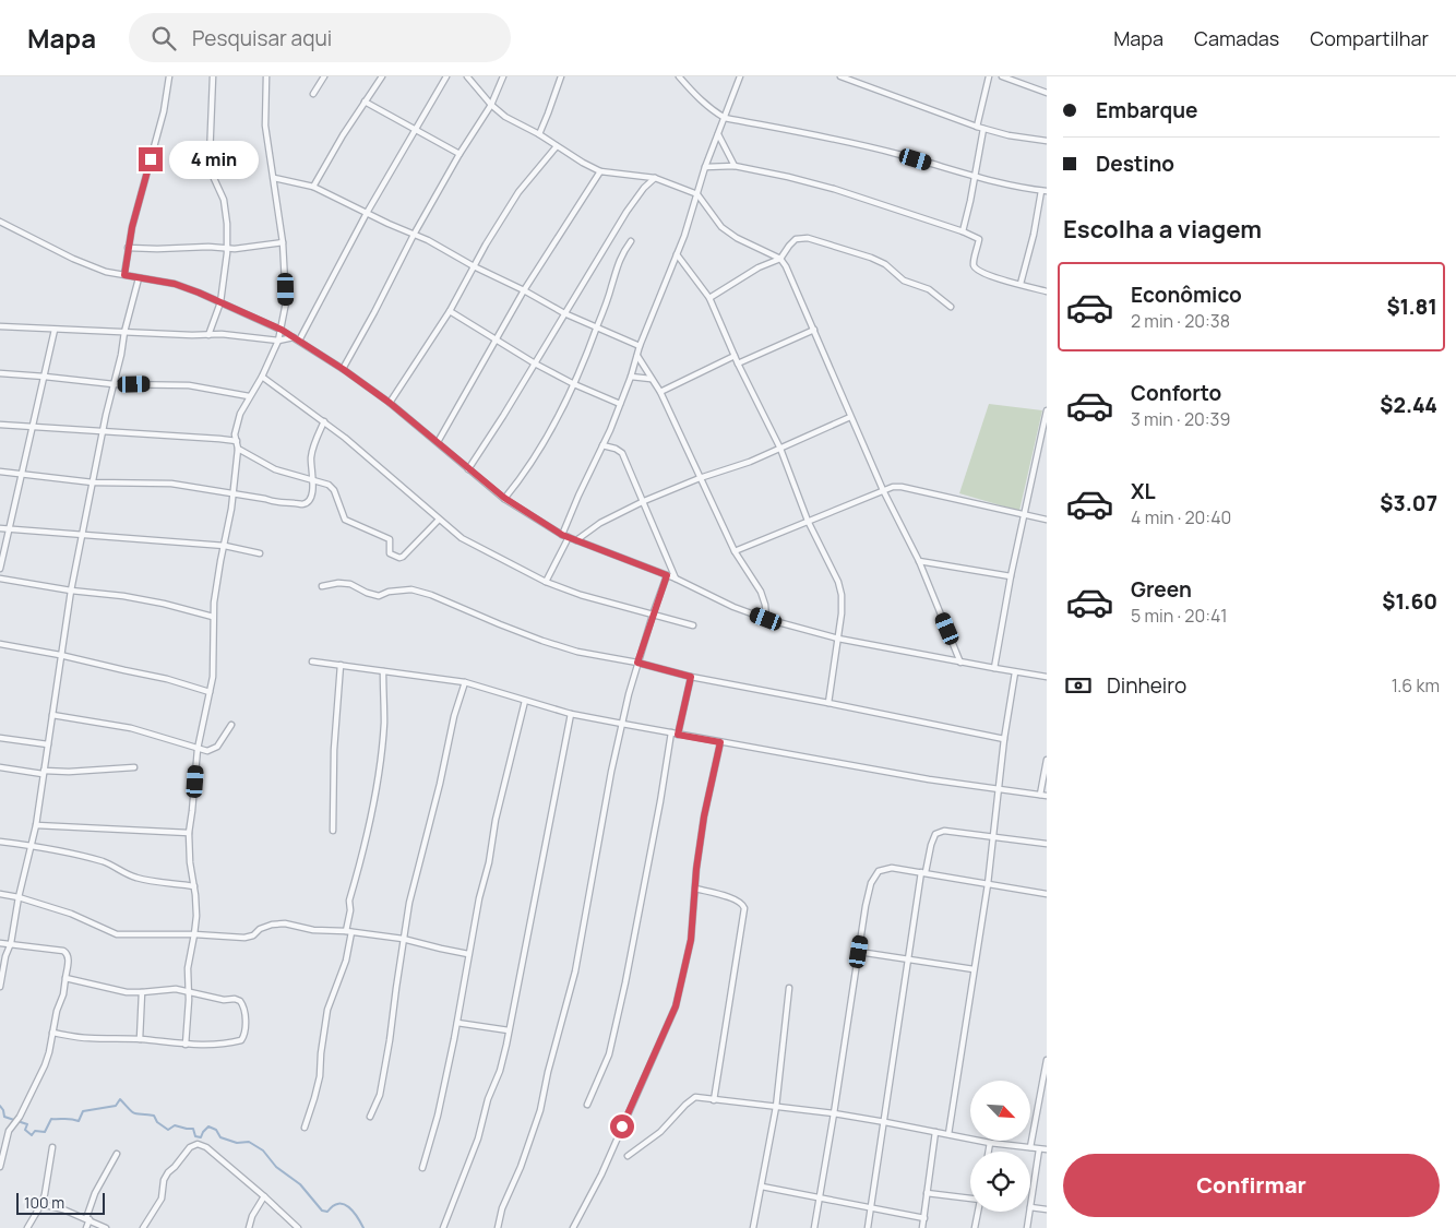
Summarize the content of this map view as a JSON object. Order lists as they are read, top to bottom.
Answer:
{
  "scale_bar": "100 m",
  "north": "bottom right",
  "page": {
    "header": "Mapa",
    "search": "Pesquisar aqui",
    "nav": ["Mapa", "Camadas", "Compartilhar"],
    "banner": ["Embarque", "Destino"],
    "bubble": "4 min",
    "heading": "Escolha a viagem",
    "list": [
      {
        "name": "Econômico",
        "note": "2 min · 20:38",
        "value": "$1.81"
      },
      {
        "name": "Conforto",
        "note": "3 min · 20:39",
        "value": "$2.44"
      },
      {
        "name": "XL",
        "note": "4 min · 20:40",
        "value": "$3.07"
      },
      {
        "name": "Green",
        "note": "5 min · 20:41",
        "value": "$1.60"
      }
    ],
    "pay": ["Dinheiro", "1.6 km"],
    "buttons": "Confirmar",
    "scale": "100 m"
  }
}
